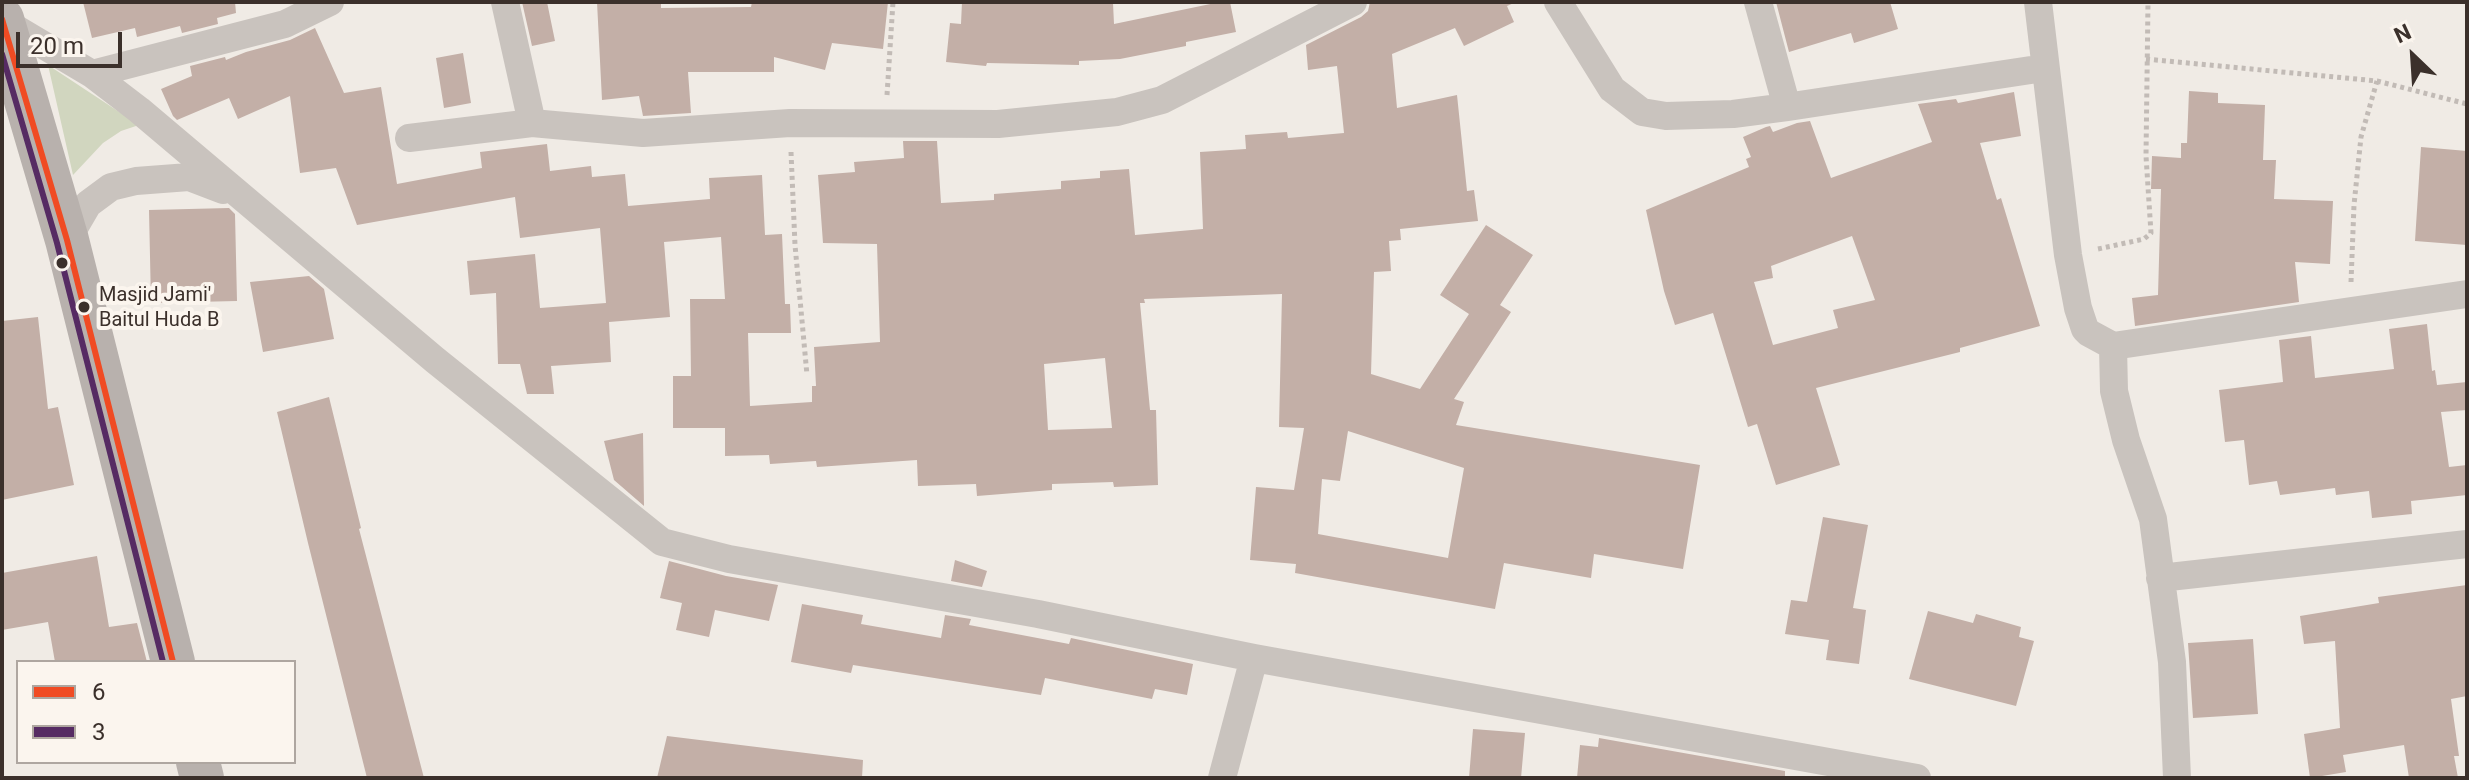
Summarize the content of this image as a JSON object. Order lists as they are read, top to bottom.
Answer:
{
  "places": ["Masjid Jami' Baitul Huda B"],
  "lines": ["transit line 6", "transit line 3"],
  "legend": ["6", "3"],
  "scale_bar": "20 m",
  "north": "top left"
}
